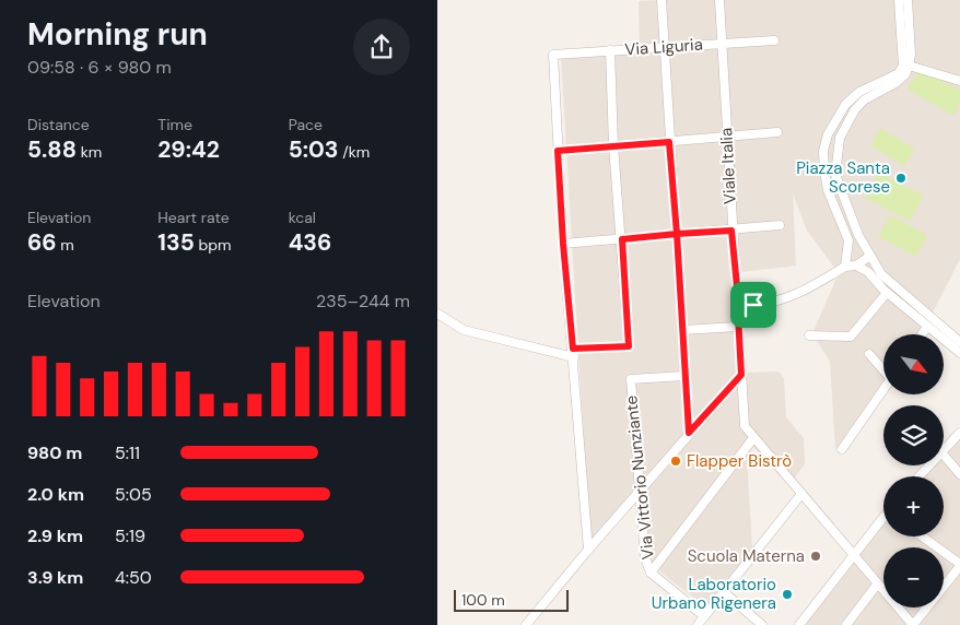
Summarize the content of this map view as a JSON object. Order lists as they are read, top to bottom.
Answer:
{
  "streets": {
    "street": ["Via Liguria", "Viale Italia", "Via Vittorio Nunziante"]
  },
  "crossings": [
    ["Via Liguria", "Viale Italia"]
  ],
  "places": [
    "Piazza Santa Scorese",
    "Flapper Bistrò",
    "Scuola Materna",
    "Laboratorio Urbano Rigenera"
  ],
  "scale_bar": "100 m",
  "north": "bottom right",
  "page": {
    "heading": ["Morning run", "09:58 · 6 × 980 m"],
    "stats": [
      ["Distance", "5.88 km"],
      ["Time", "29:42"],
      ["Pace", "5:03 /km"],
      ["Elevation", "66 m"],
      ["Heart rate", "135 bpm"],
      ["kcal", "436"]
    ],
    "chart": ["Elevation", "235–244 m"],
    "map_buttons": ["+", "−"],
    "list": [
      {
        "name": "980 m",
        "note": "5:11"
      },
      {
        "name": "2.0 km",
        "note": "5:05"
      },
      {
        "name": "2.9 km",
        "note": "5:19"
      },
      {
        "name": "3.9 km",
        "note": "4:50"
      }
    ],
    "scale": "100 m"
  }
}
